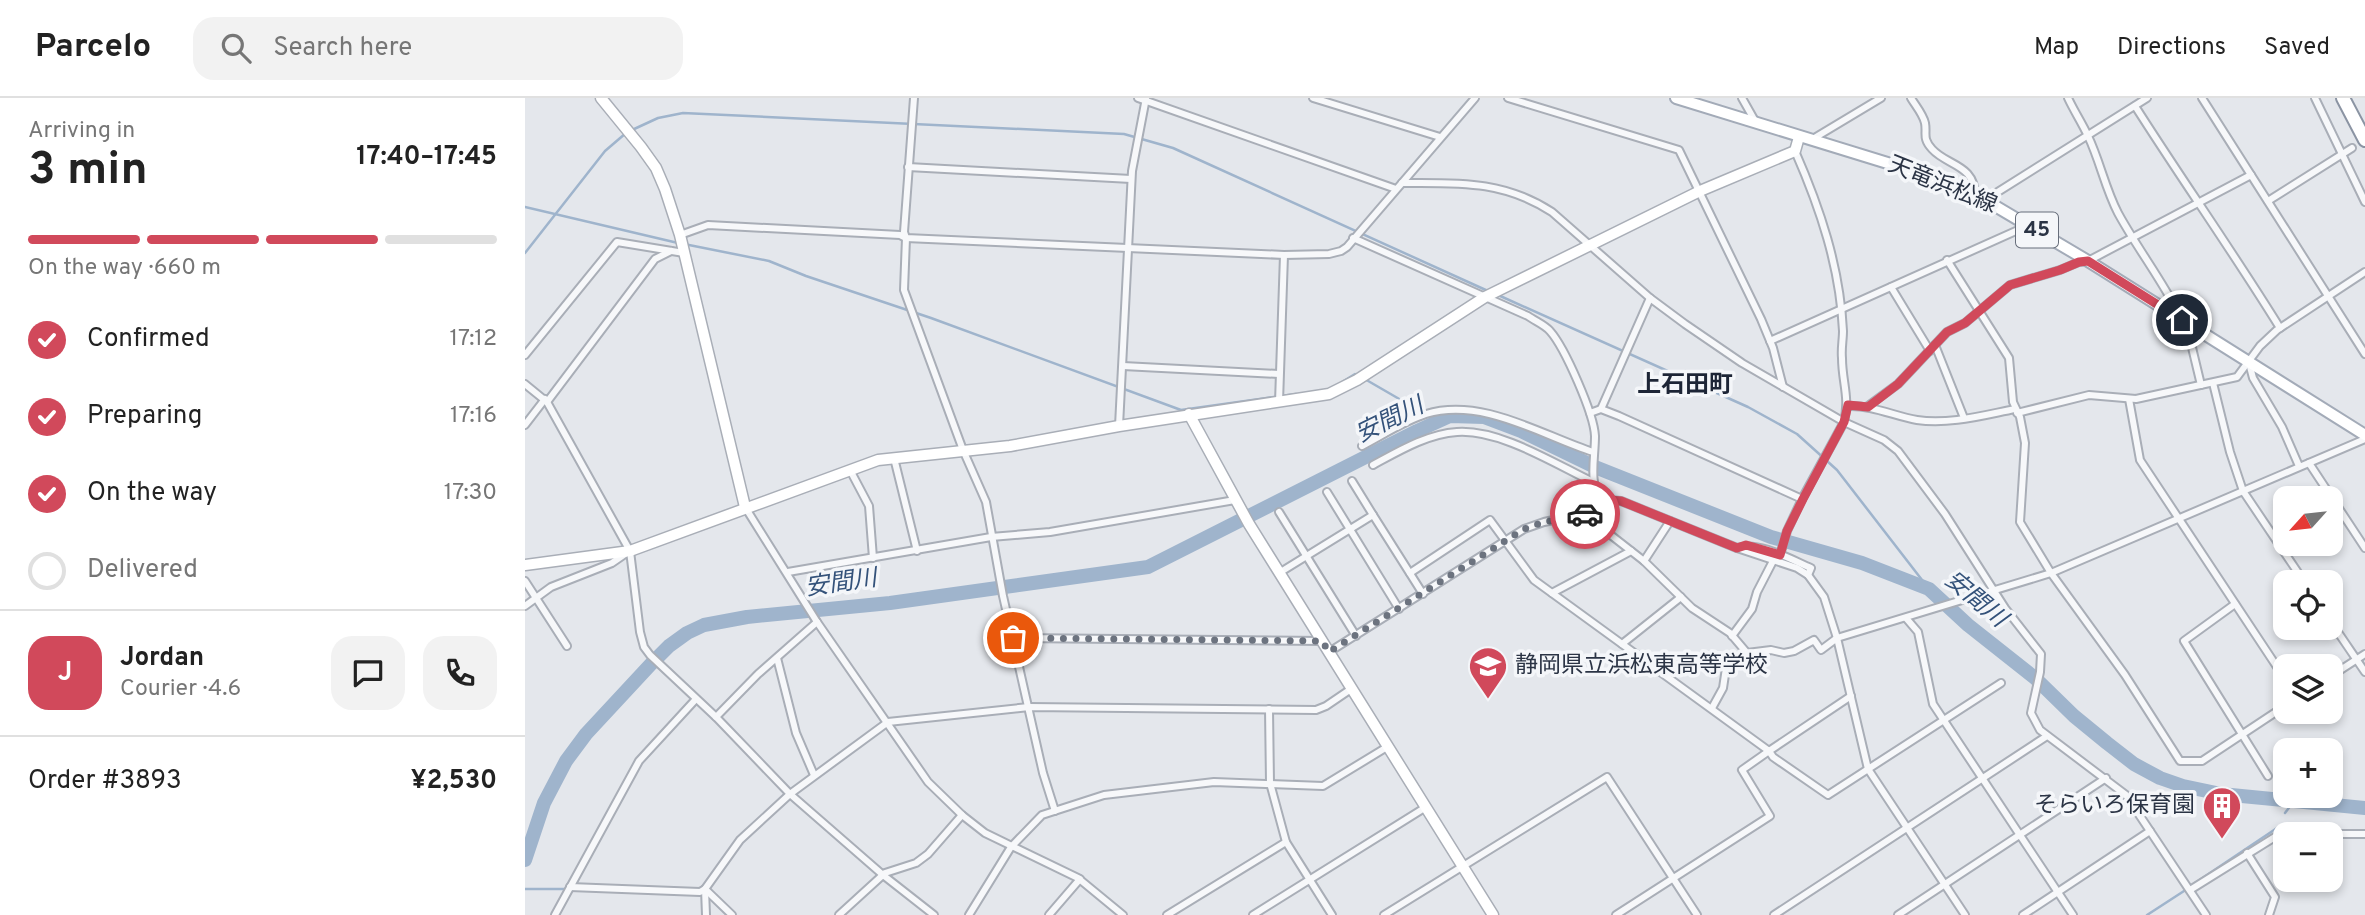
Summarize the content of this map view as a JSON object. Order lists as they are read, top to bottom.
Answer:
{
  "streets": {
    "main road": ["天竜浜松線", "45"]
  },
  "districts": ["上石田町"],
  "water": ["安間川"],
  "places": {
    "school or university": ["静岡県立浜松東高等学校"],
    "building": ["そらいろ保育園"]
  },
  "north": "bottom left",
  "page": {
    "header": "Parcelo",
    "search": "Search here",
    "nav": ["Map", "Directions", "Saved"],
    "heading": ["3 min", "Arriving in", "17:40–17:45"],
    "panel": [
      "Jordan",
      "Courier · 4.6",
      "Order #3893",
      "¥2,530"
    ],
    "bar": "On the way · 660 m",
    "list": [
      ["Confirmed", "17:12"],
      ["Preparing", "17:16"],
      ["On the way", "17:30"],
      "Delivered"
    ],
    "map_buttons": ["+", "−"],
    "round": "J"
  }
}
